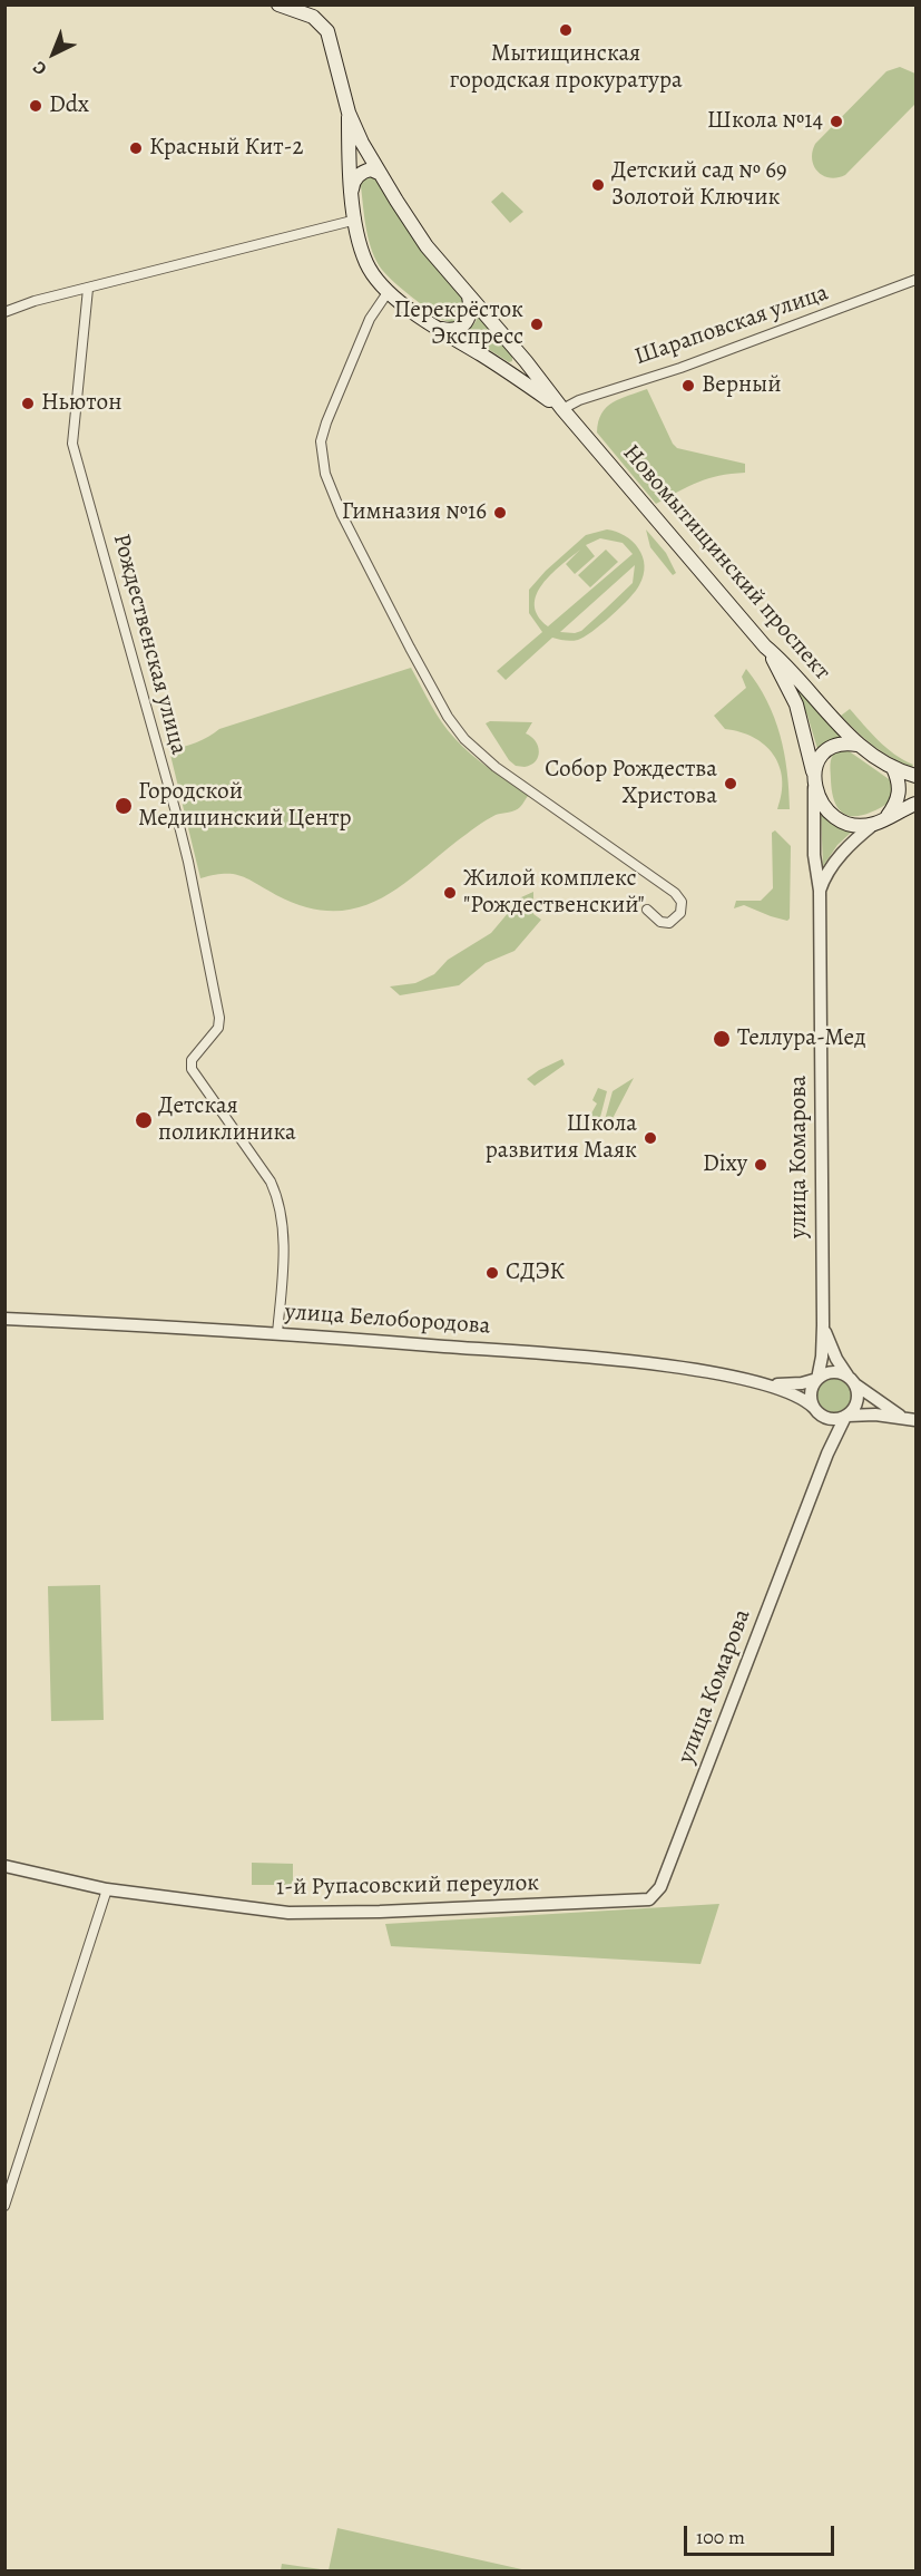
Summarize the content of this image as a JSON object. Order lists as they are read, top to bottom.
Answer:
{
  "streets": {
    "main road": ["Новомытищинский проспект"],
    "street": [
      "Шараповская улица",
      "Рождественская улица",
      "улица Комарова",
      "улица Белобородова",
      "1-й Рупасовский переулок"
    ]
  },
  "crossings": [
    ["Шараповская улица", "Новомытищинский проспект"],
    ["Новомытищинский проспект", "улица Комарова"],
    ["Рождественская улица", "улица Белобородова"],
    ["улица Комарова", "улица Белобородова"],
    ["улица Комарова", "1-й Рупасовский переулок"]
  ],
  "places": [
    "Мытищинская городская прокуратура",
    "Ddx",
    "Школа №14",
    "Красный Кит-2",
    "Детский сад № 69 Золотой Ключик",
    "Перекрёсток Экспресс",
    "Верный",
    "Ньютон",
    "Гимназия №16",
    "Собор Рождества Христова",
    "Городской Медицинский Центр",
    "Жилой комплекс \"Рождественский\"",
    "Теллура-Мед",
    "Детская поликлиника",
    "Школа развития Маяк",
    "Dixy",
    "СДЭК"
  ],
  "scale_bar": "100 m",
  "north": "bottom left"
}
